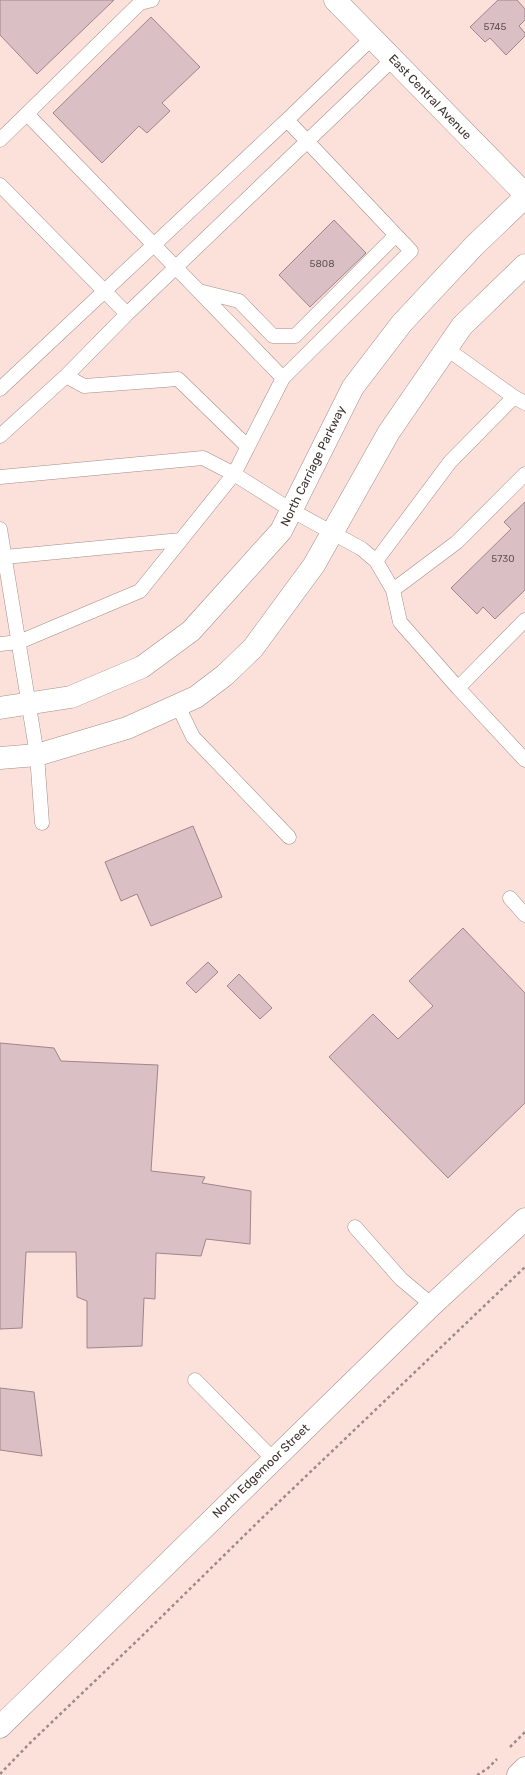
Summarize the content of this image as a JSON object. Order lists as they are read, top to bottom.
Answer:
{
  "streets": {
    "street": ["East Central Avenue", "North Carriage Parkway", "North Edgemoor Street"]
  },
  "house_numbers": ["5745", "5808", "5730"]
}
